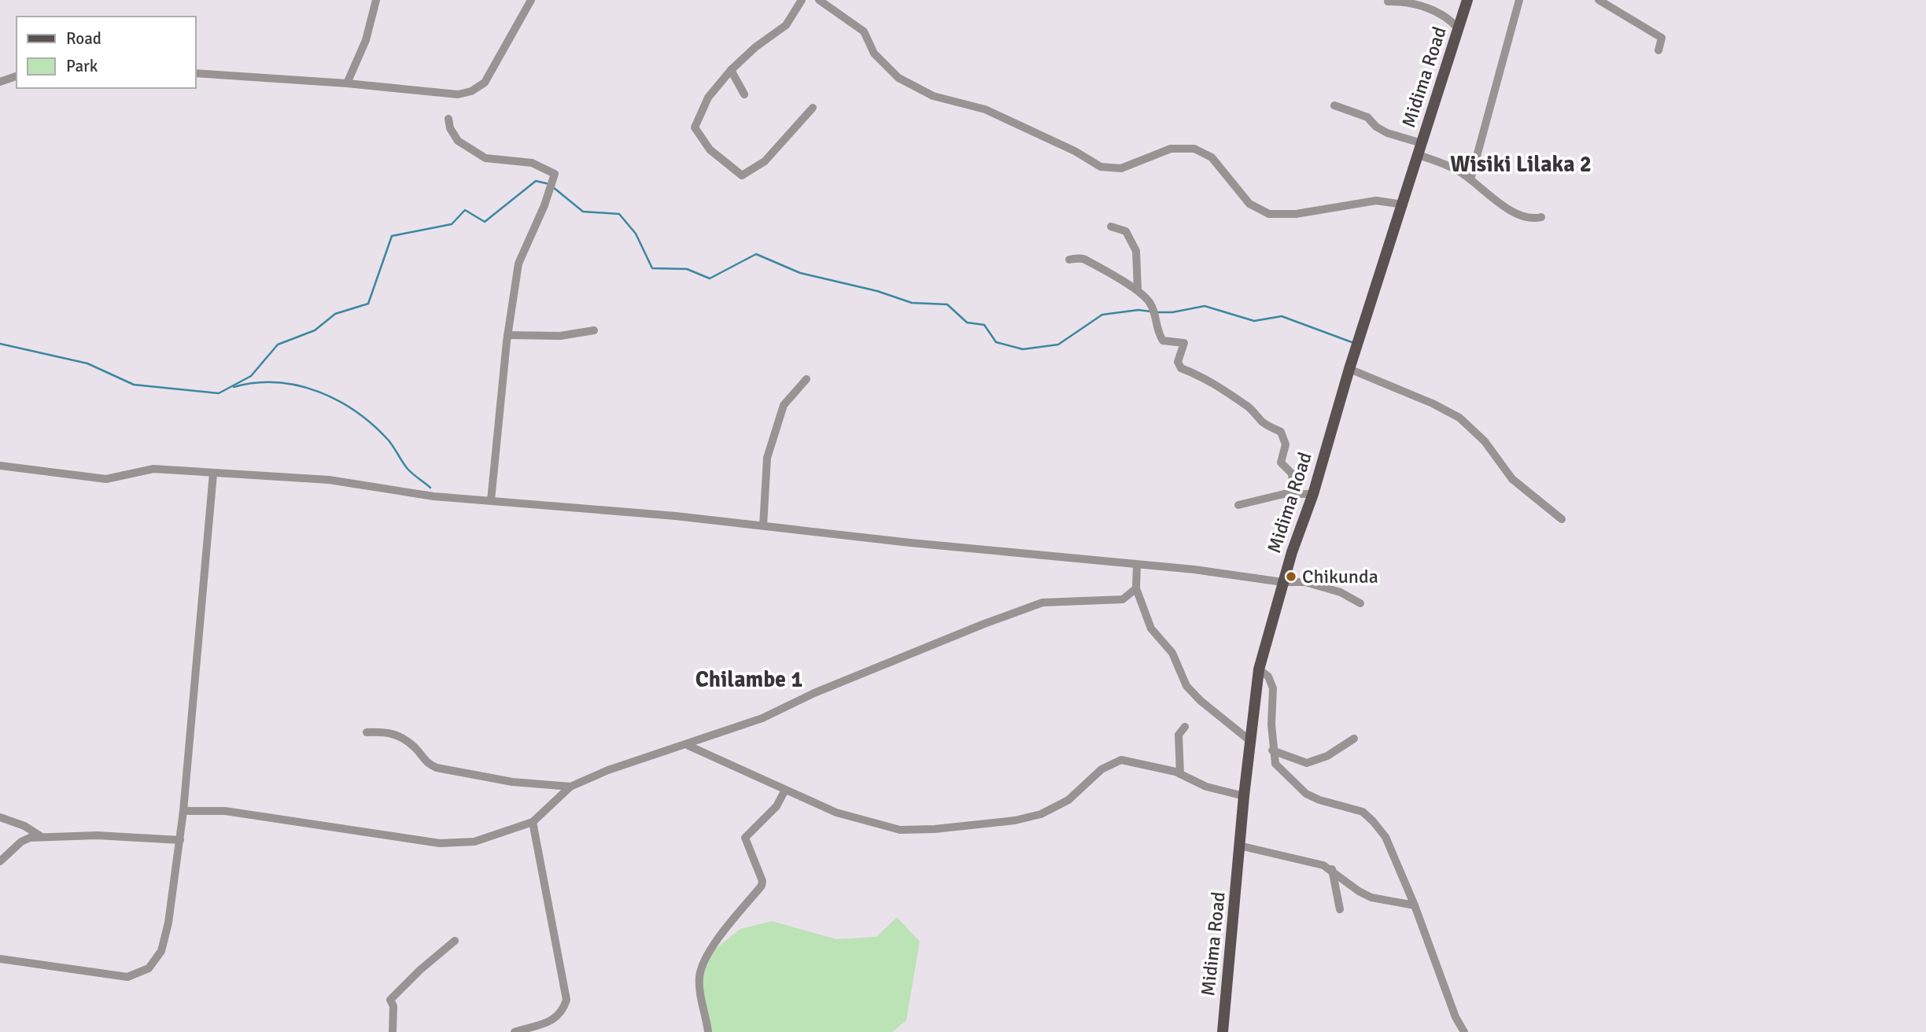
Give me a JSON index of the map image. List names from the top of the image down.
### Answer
{
  "streets": {
    "main road": ["Midima Road"]
  },
  "districts": ["Wisiki Lilaka 2", "Chilambe 1"],
  "places": ["Chikunda"],
  "legend": ["Road", "Park"]
}
